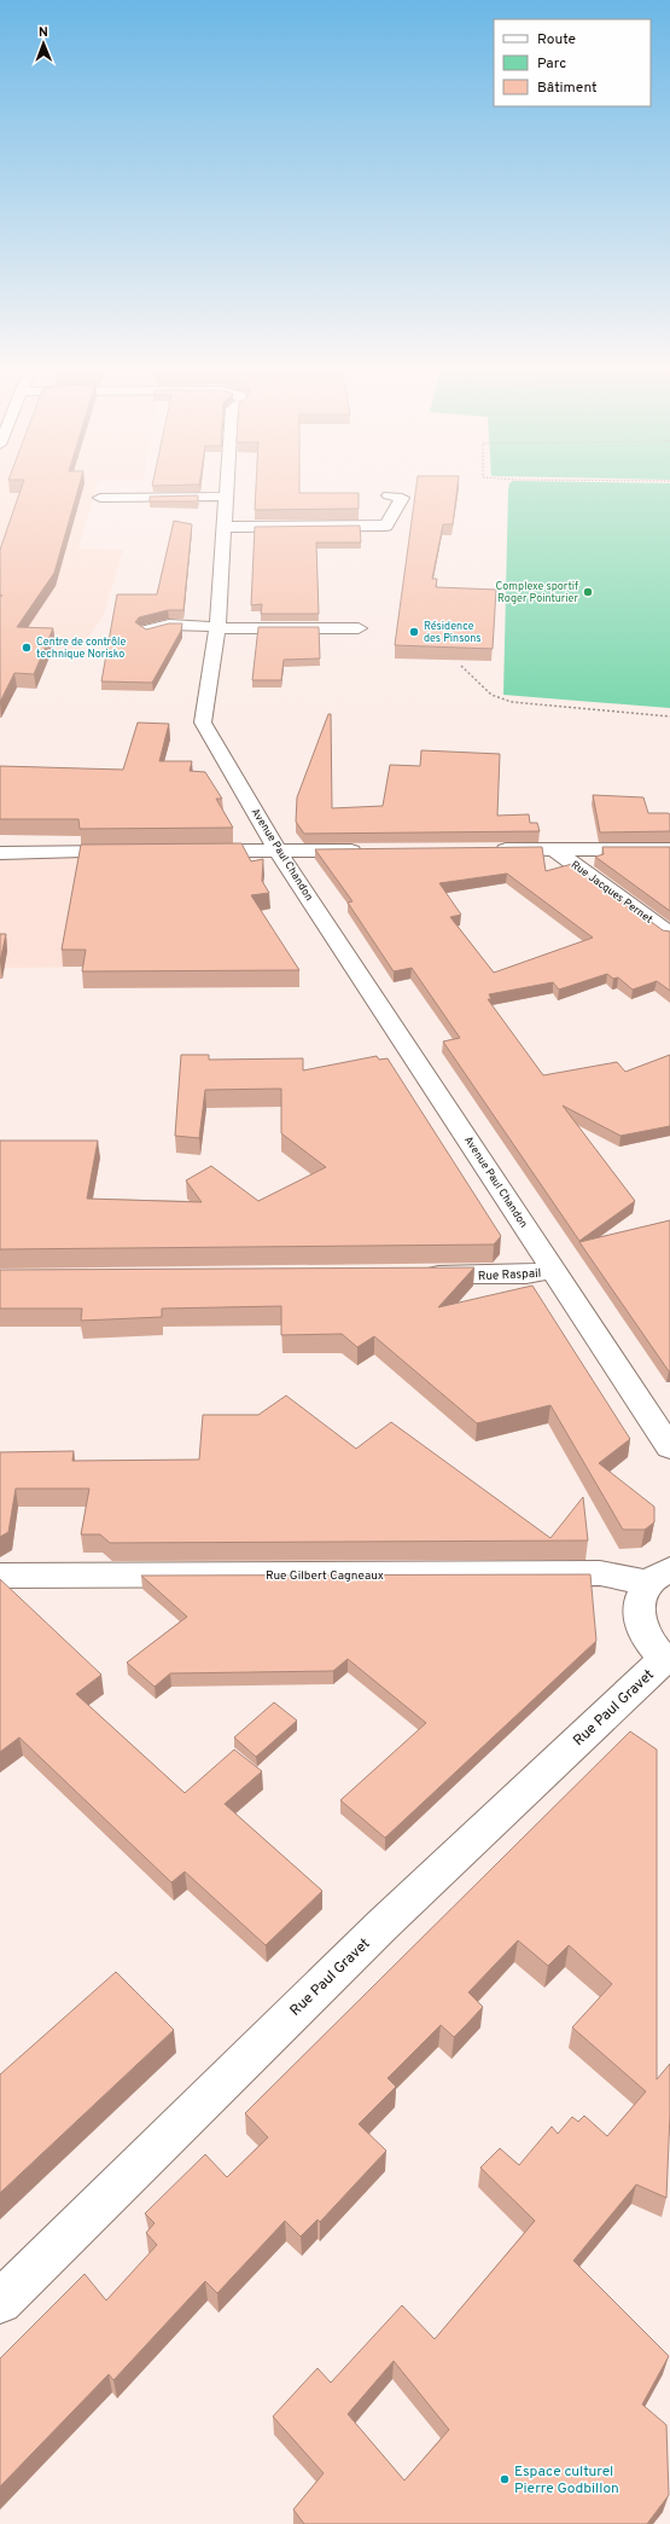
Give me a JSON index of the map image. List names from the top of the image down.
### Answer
{
  "streets": {
    "street": [
      "Avenue Paul Chandon",
      "Rue Jacques Pernet",
      "Rue Raspail",
      "Rue Gilbert Cagneaux",
      "Rue Paul Gravet"
    ]
  },
  "crossings": [
    ["Avenue Paul Chandon", "Rue Raspail"]
  ],
  "places": [
    "Complexe sportif Roger Pointurier",
    "Résidence des Pinsons",
    "Centre de contrôle technique Norisko",
    "Espace culturel Pierre Godbillon"
  ],
  "legend": ["Route", "Parc", "Bâtiment"],
  "north": "top"
}
